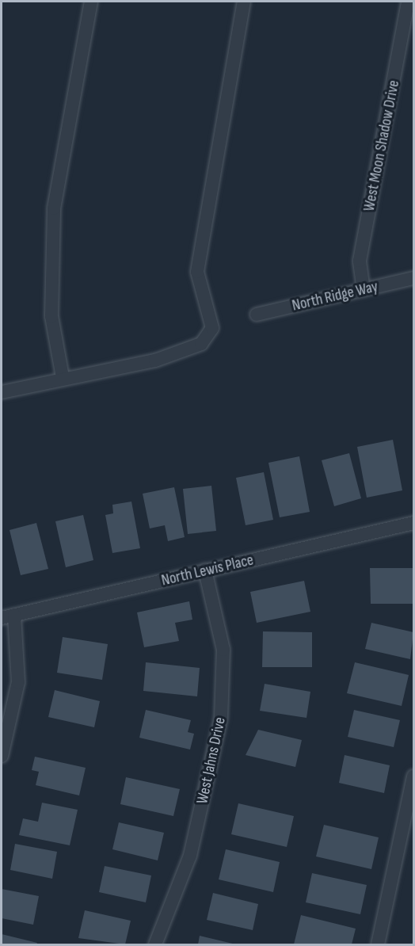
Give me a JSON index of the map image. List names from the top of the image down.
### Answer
{
  "streets": {
    "street": [
      "West Moon Shadow Drive",
      "North Ridge Way",
      "North Lewis Place",
      "West Jahns Drive"
    ]
  },
  "crossings": [
    ["West Moon Shadow Drive", "North Ridge Way"],
    ["North Lewis Place", "West Jahns Drive"]
  ]
}
